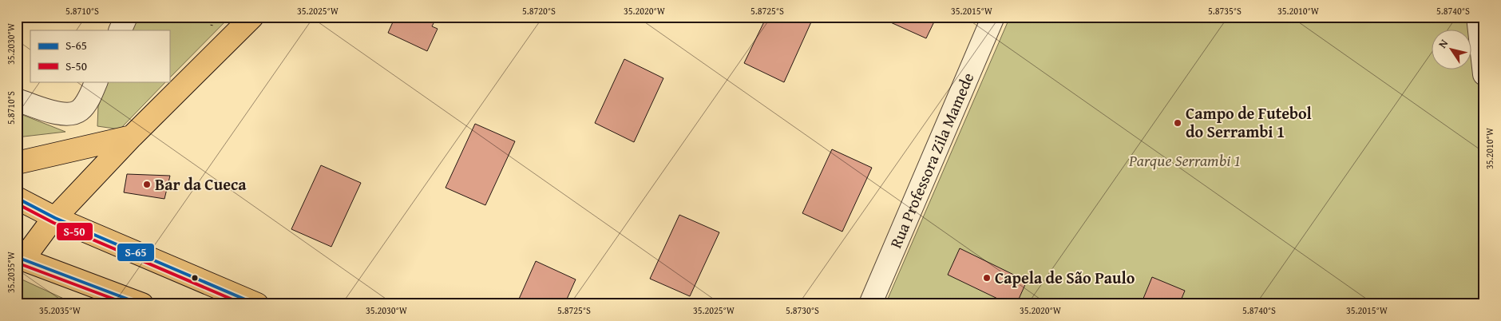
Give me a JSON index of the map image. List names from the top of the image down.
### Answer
{
  "streets": {
    "street": ["Rua Professora Zila Mamede"]
  },
  "parks": ["Parque Serrambi 1"],
  "places": ["Campo de Futebol do Serrambi 1", "Bar da Cueca", "Capela de São Paulo"],
  "lines": ["transit line S-65", "transit line S-50"],
  "legend": ["S-65", "S-50"],
  "north": "top left",
  "coordinates": [
    "5.8710°S",
    "35.2025°W",
    "5.8720°S",
    "35.2020°W",
    "5.8725°S",
    "35.2015°W",
    "5.8735°S",
    "35.2010°W",
    "5.8740°S",
    "35.2030°W",
    "35.2035°W",
    "5.8730°S"
  ]
}
